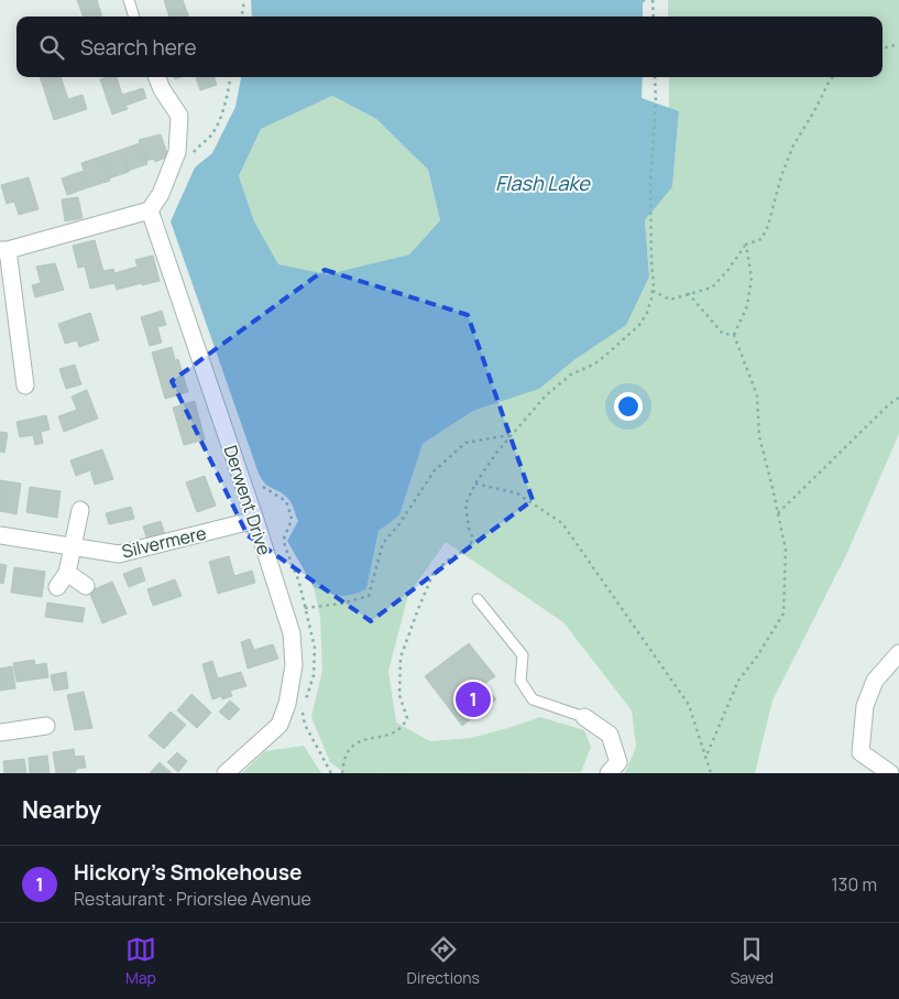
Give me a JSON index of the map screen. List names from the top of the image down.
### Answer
{
  "streets": {
    "street": ["Derwent Drive", "Silvermere"]
  },
  "crossings": [
    ["Derwent Drive", "Silvermere"]
  ],
  "water": ["Flash Lake"],
  "page": {
    "search": "Search here",
    "pins": "1",
    "heading": "Nearby",
    "list": [
      {
        "mark": "1",
        "name": "Hickory's Smokehouse",
        "note": "Restaurant · Priorslee Avenue",
        "value": "130 m"
      }
    ],
    "nav": ["Map", "Directions", "Saved"]
  }
}
